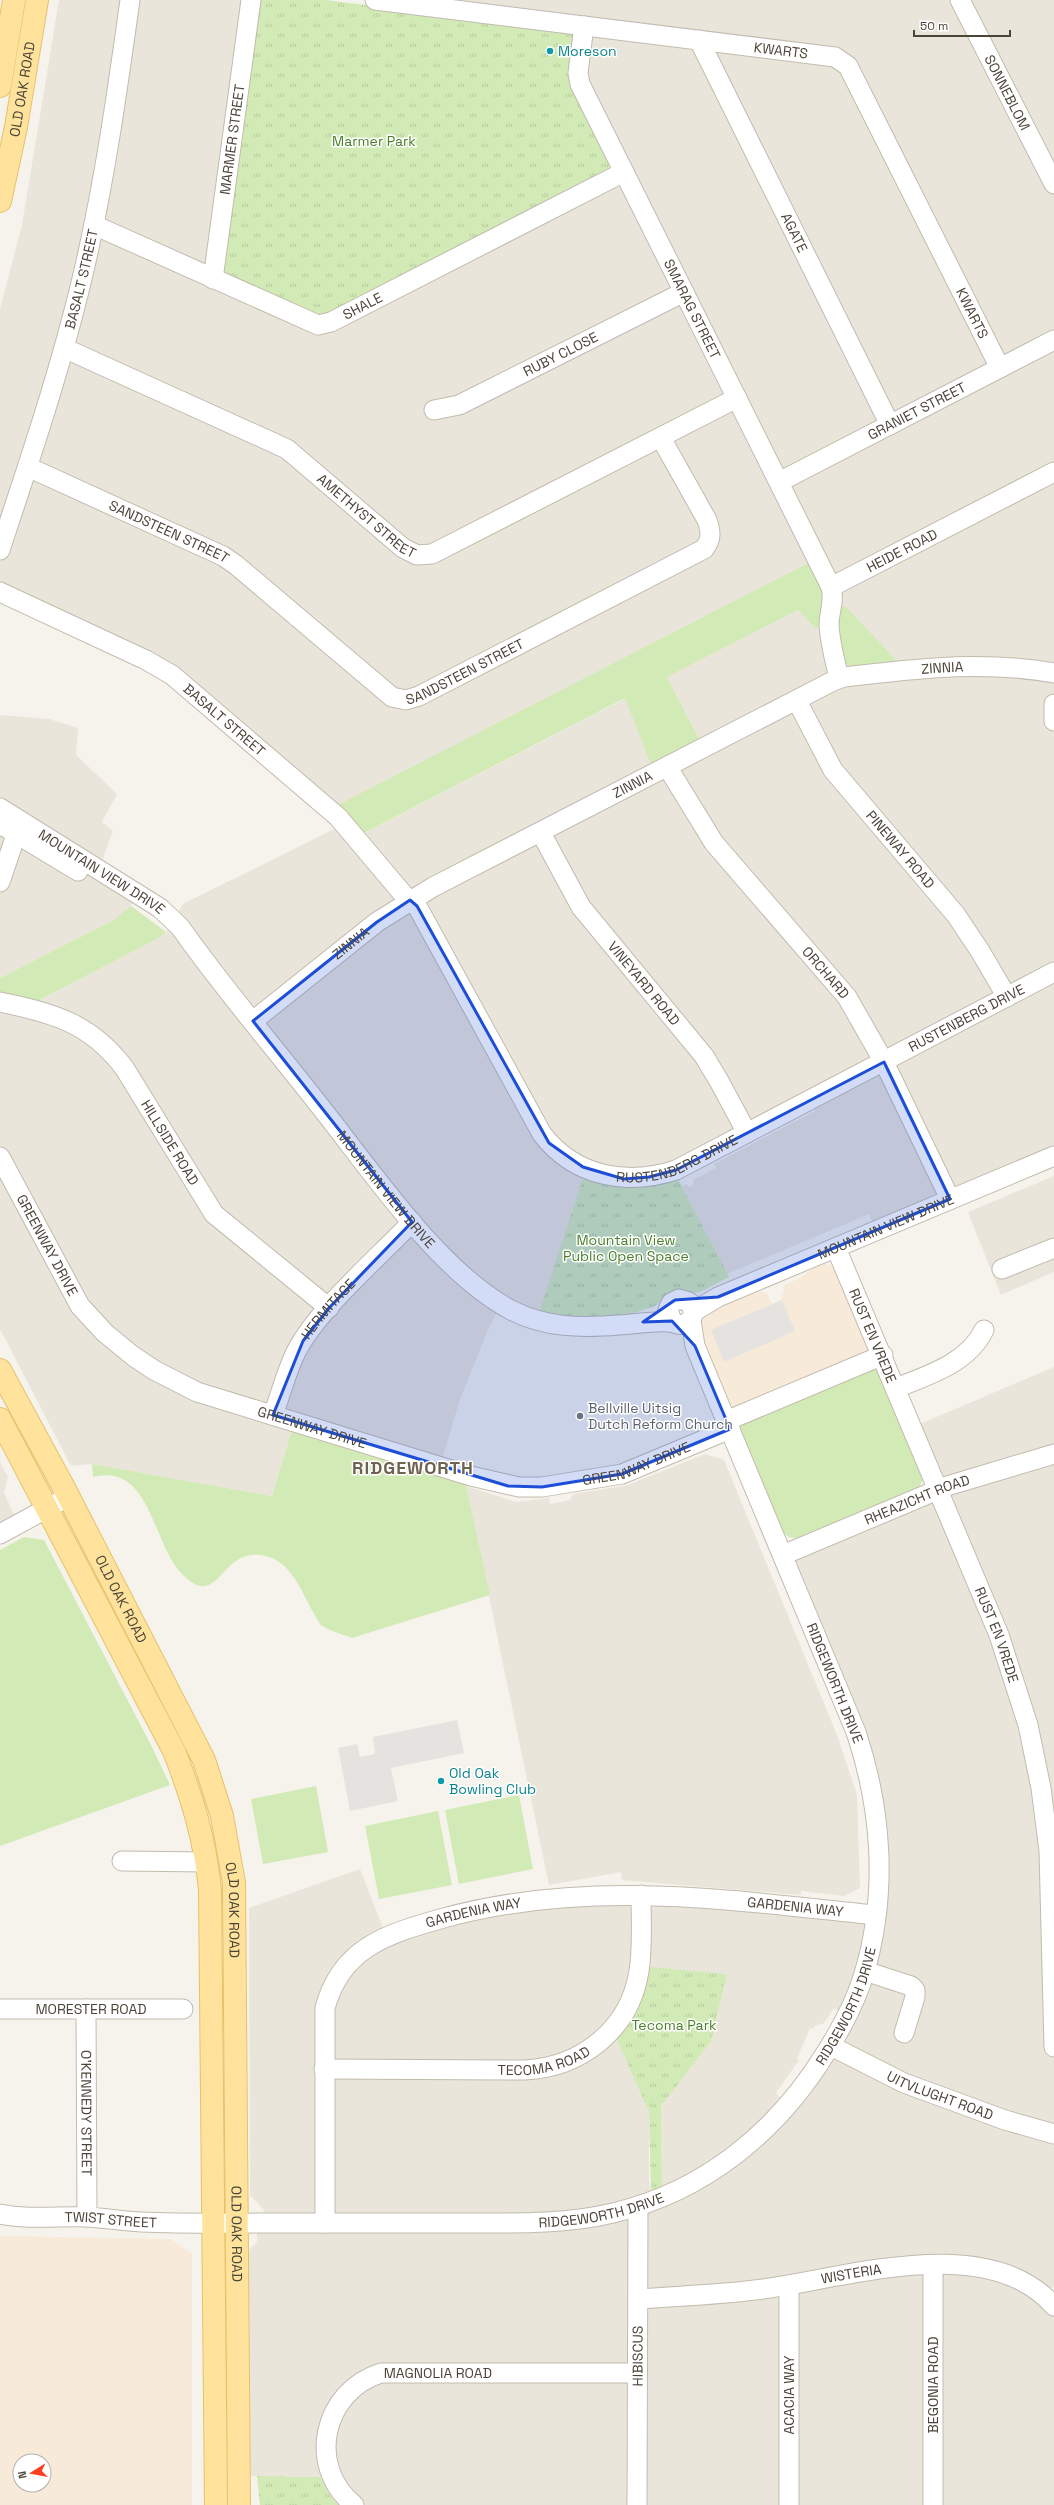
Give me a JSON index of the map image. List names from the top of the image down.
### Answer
{
  "streets": {
    "main road": ["OLD OAK ROAD"],
    "street": [
      "KWARTS",
      "SONNEBLOM",
      "MARMER STREET",
      "AGATE",
      "BASALT STREET",
      "SHALE",
      "SMARAG STREET",
      "RUBY CLOSE",
      "GRANIET STREET",
      "AMETHYST STREET",
      "SANDSTEEN STREET",
      "HEIDE ROAD",
      "ZINNIA",
      "PINEWAY ROAD",
      "MOUNTAIN VIEW DRIVE",
      "ORCHARD",
      "VINEYARD ROAD",
      "RUSTENBERG DRIVE",
      "HILLSIDE ROAD",
      "GREENWAY DRIVE",
      "HERMITAGE",
      "RUST EN VREDE",
      "RHEAZICHT ROAD",
      "RIDGEWORTH DRIVE",
      "GARDENIA WAY",
      "MORESTER ROAD",
      "TECOMA ROAD",
      "UITVLUGHT ROAD",
      "O'KENNEDY STREET",
      "TWIST STREET",
      "WISTERIA",
      "HIBISCUS",
      "MAGNOLIA ROAD",
      "BEGONIA ROAD",
      "ACACIA WAY"
    ]
  },
  "crossings": [
    ["KWARTS", "AGATE"],
    ["KWARTS", "SMARAG STREET"],
    ["KWARTS", "GRANIET STREET"],
    ["OLD OAK ROAD", "RIDGEWORTH DRIVE"],
    ["OLD OAK ROAD", "TWIST STREET"],
    ["MARMER STREET", "SHALE"],
    ["AGATE", "GRANIET STREET"],
    ["BASALT STREET", "SHALE"],
    ["BASALT STREET", "AMETHYST STREET"],
    ["BASALT STREET", "SANDSTEEN STREET"],
    ["BASALT STREET", "ZINNIA"],
    ["BASALT STREET", "RUSTENBERG DRIVE"],
    ["SHALE", "SMARAG STREET"],
    ["SMARAG STREET", "RUBY CLOSE"],
    ["SMARAG STREET", "GRANIET STREET"],
    ["SMARAG STREET", "AMETHYST STREET"],
    ["SMARAG STREET", "HEIDE ROAD"],
    ["AMETHYST STREET", "SANDSTEEN STREET"],
    ["ZINNIA", "PINEWAY ROAD"],
    ["ZINNIA", "MOUNTAIN VIEW DRIVE"],
    ["ZINNIA", "ORCHARD"],
    ["ZINNIA", "VINEYARD ROAD"],
    ["ZINNIA", "RUSTENBERG DRIVE"],
    ["PINEWAY ROAD", "RUSTENBERG DRIVE"],
    ["MOUNTAIN VIEW DRIVE", "ORCHARD"],
    ["MOUNTAIN VIEW DRIVE", "HERMITAGE"],
    ["MOUNTAIN VIEW DRIVE", "RUST EN VREDE"],
    ["MOUNTAIN VIEW DRIVE", "RIDGEWORTH DRIVE"],
    ["ORCHARD", "RUSTENBERG DRIVE"],
    ["VINEYARD ROAD", "RUSTENBERG DRIVE"],
    ["HILLSIDE ROAD", "HERMITAGE"],
    ["GREENWAY DRIVE", "HERMITAGE"],
    ["GREENWAY DRIVE", "RUST EN VREDE"],
    ["GREENWAY DRIVE", "RIDGEWORTH DRIVE"],
    ["RUST EN VREDE", "RHEAZICHT ROAD"],
    ["RHEAZICHT ROAD", "RIDGEWORTH DRIVE"],
    ["RIDGEWORTH DRIVE", "GARDENIA WAY"],
    ["RIDGEWORTH DRIVE", "UITVLUGHT ROAD"],
    ["RIDGEWORTH DRIVE", "TWIST STREET"],
    ["RIDGEWORTH DRIVE", "HIBISCUS"],
    ["GARDENIA WAY", "TECOMA ROAD"],
    ["MORESTER ROAD", "O'KENNEDY STREET"],
    ["O'KENNEDY STREET", "TWIST STREET"],
    ["WISTERIA", "HIBISCUS"],
    ["WISTERIA", "BEGONIA ROAD"],
    ["WISTERIA", "ACACIA WAY"],
    ["HIBISCUS", "MAGNOLIA ROAD"]
  ],
  "districts": ["RIDGEWORTH"],
  "parks": ["Marmer Park", "Mountain View Public Open Space", "Tecoma Park"],
  "places": ["Moreson", "Bellville Uitsig Dutch Reform Church", "Old Oak Bowling Club"],
  "scale_bar": "50 m",
  "north": "left"
}
